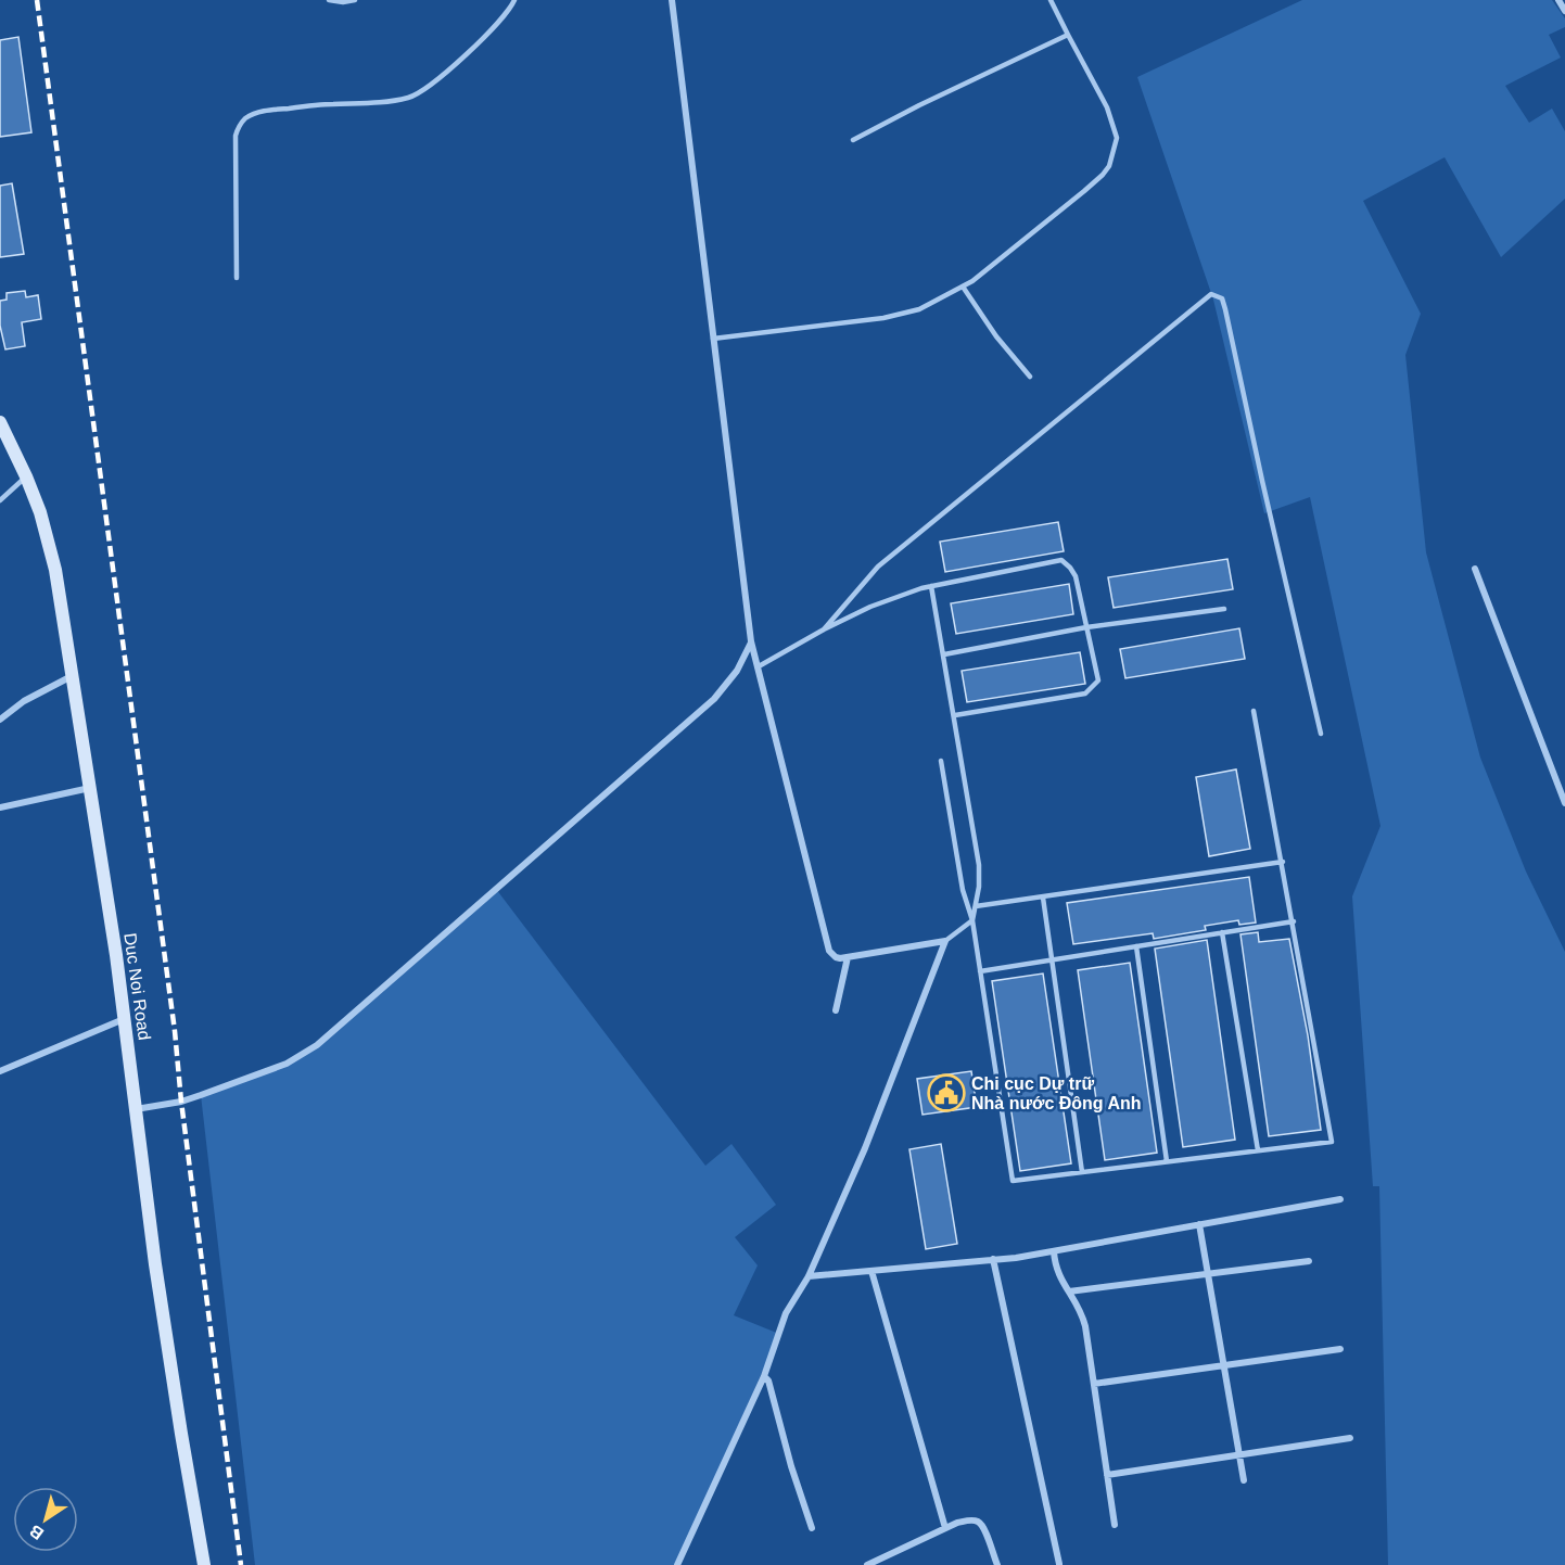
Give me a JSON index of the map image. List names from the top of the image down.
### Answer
{
  "streets": {
    "street": ["Duc Noi Road"]
  },
  "places": {
    "public building": ["Chi cục Dự trữ Nhà nước Đông Anh"]
  },
  "north": "bottom left"
}
